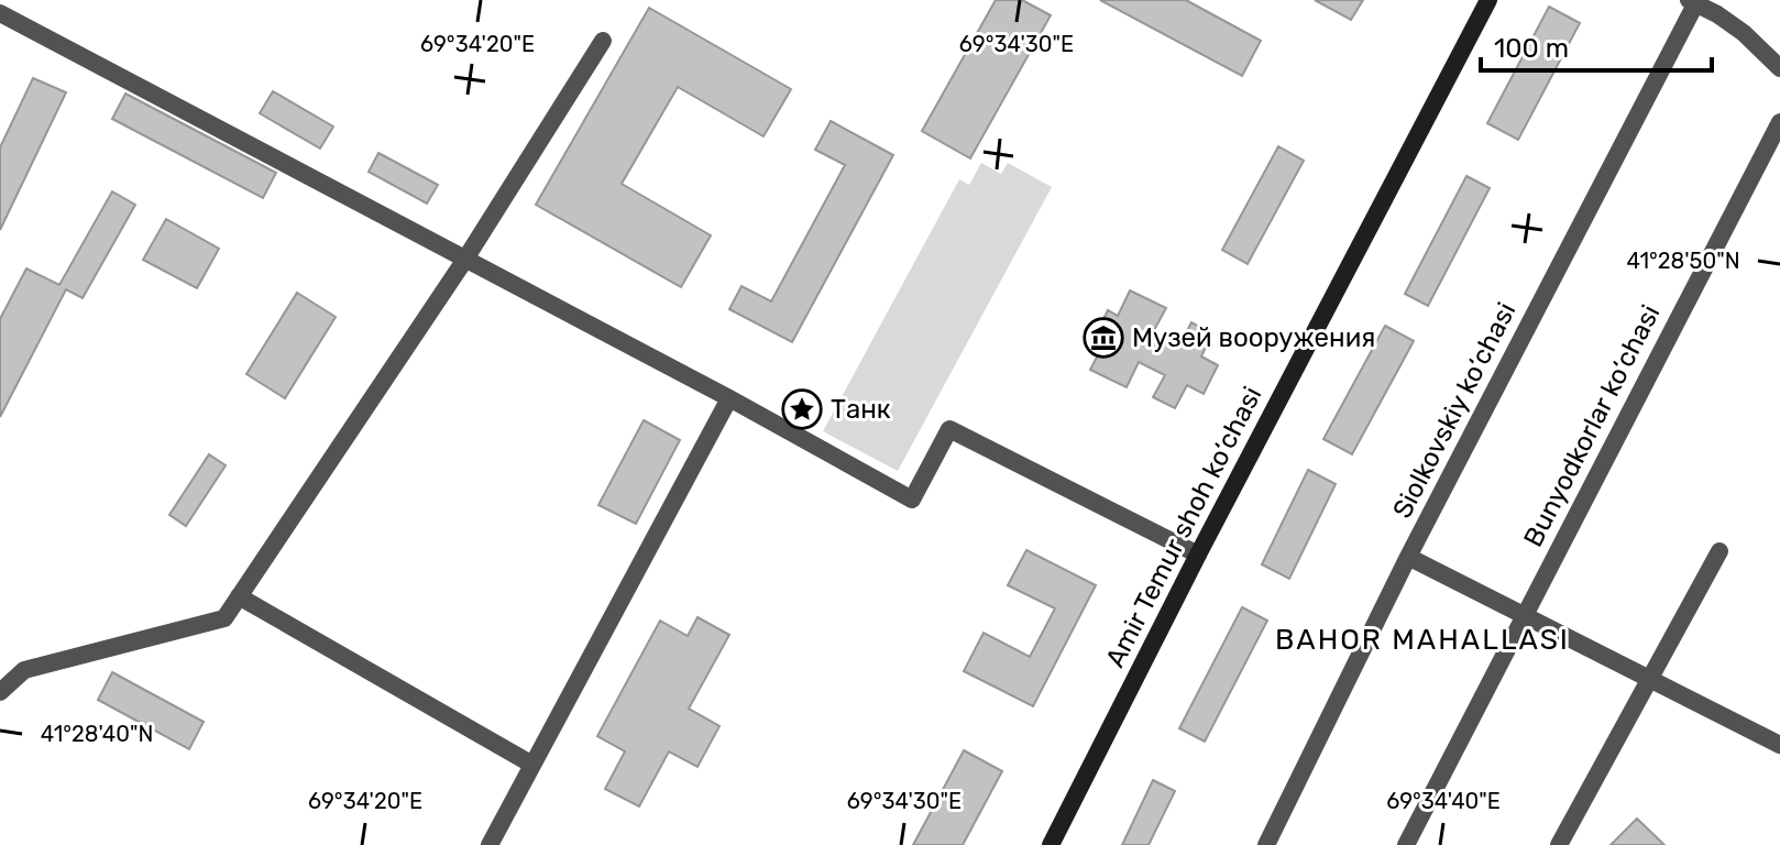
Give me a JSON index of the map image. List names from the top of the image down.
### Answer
{
  "streets": {
    "main road": ["Amir Temur shoh ko‘chasi"],
    "street": ["Siolkovskiy ko‘chasi", "Bunyodkorlar ko‘chasi"]
  },
  "districts": ["BAHOR MAHALLASI"],
  "places": {
    "museum": ["Музей вооружения"],
    "place": ["Танк"]
  },
  "scale_bar": "100 m",
  "coordinates": [
    "69°34'20\"E",
    "69°34'30\"E",
    "41°28'50\"N",
    "41°28'40\"N",
    "69°34'40\"E"
  ]
}
